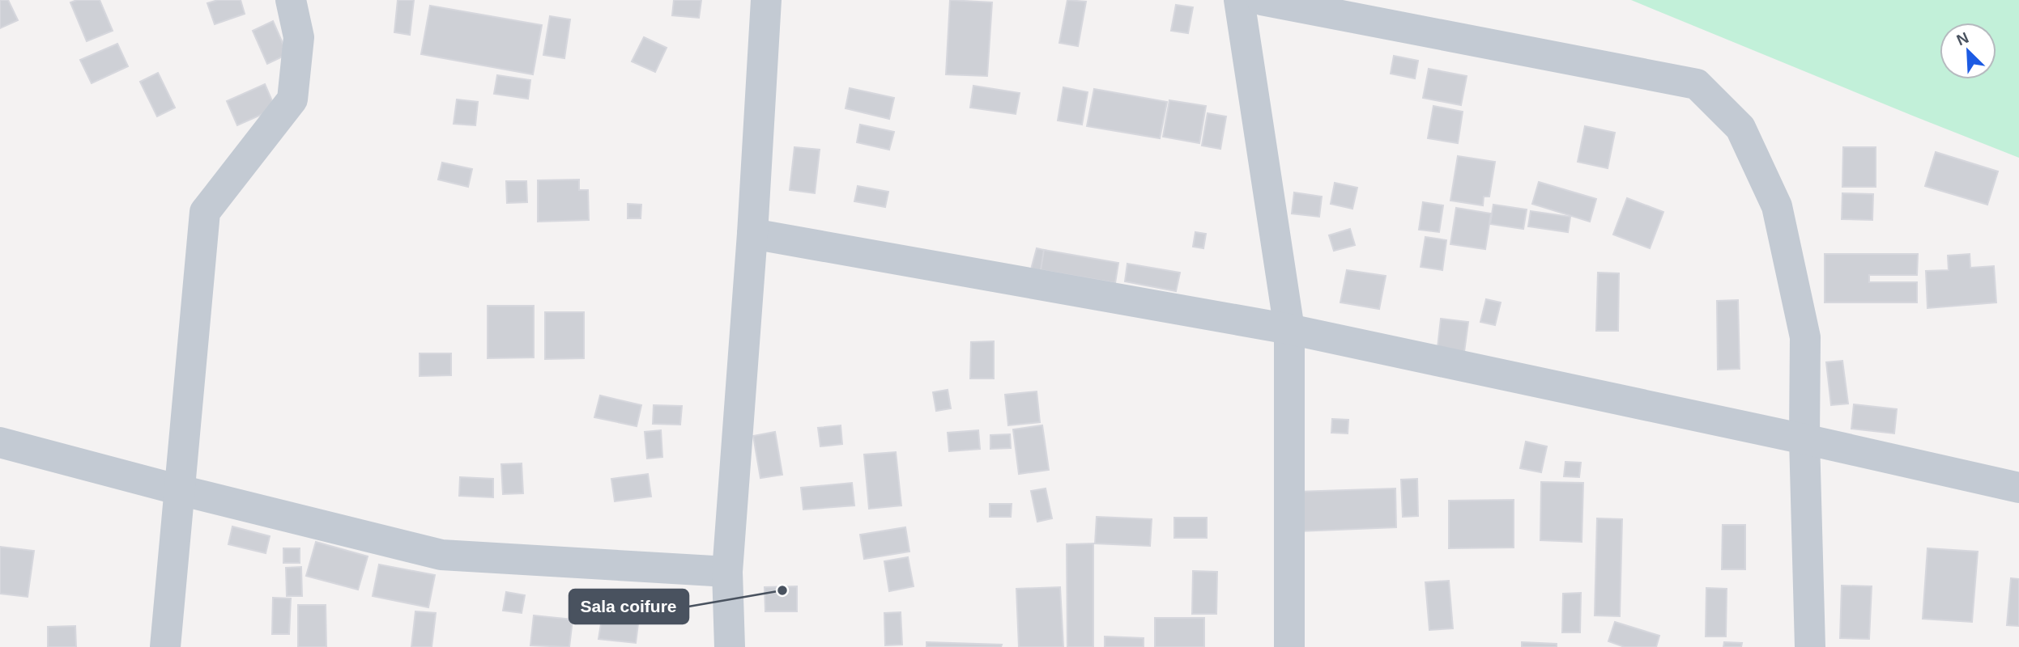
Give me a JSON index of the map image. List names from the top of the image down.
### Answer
{
  "places": ["Sala coifure"],
  "north": "top left"
}
